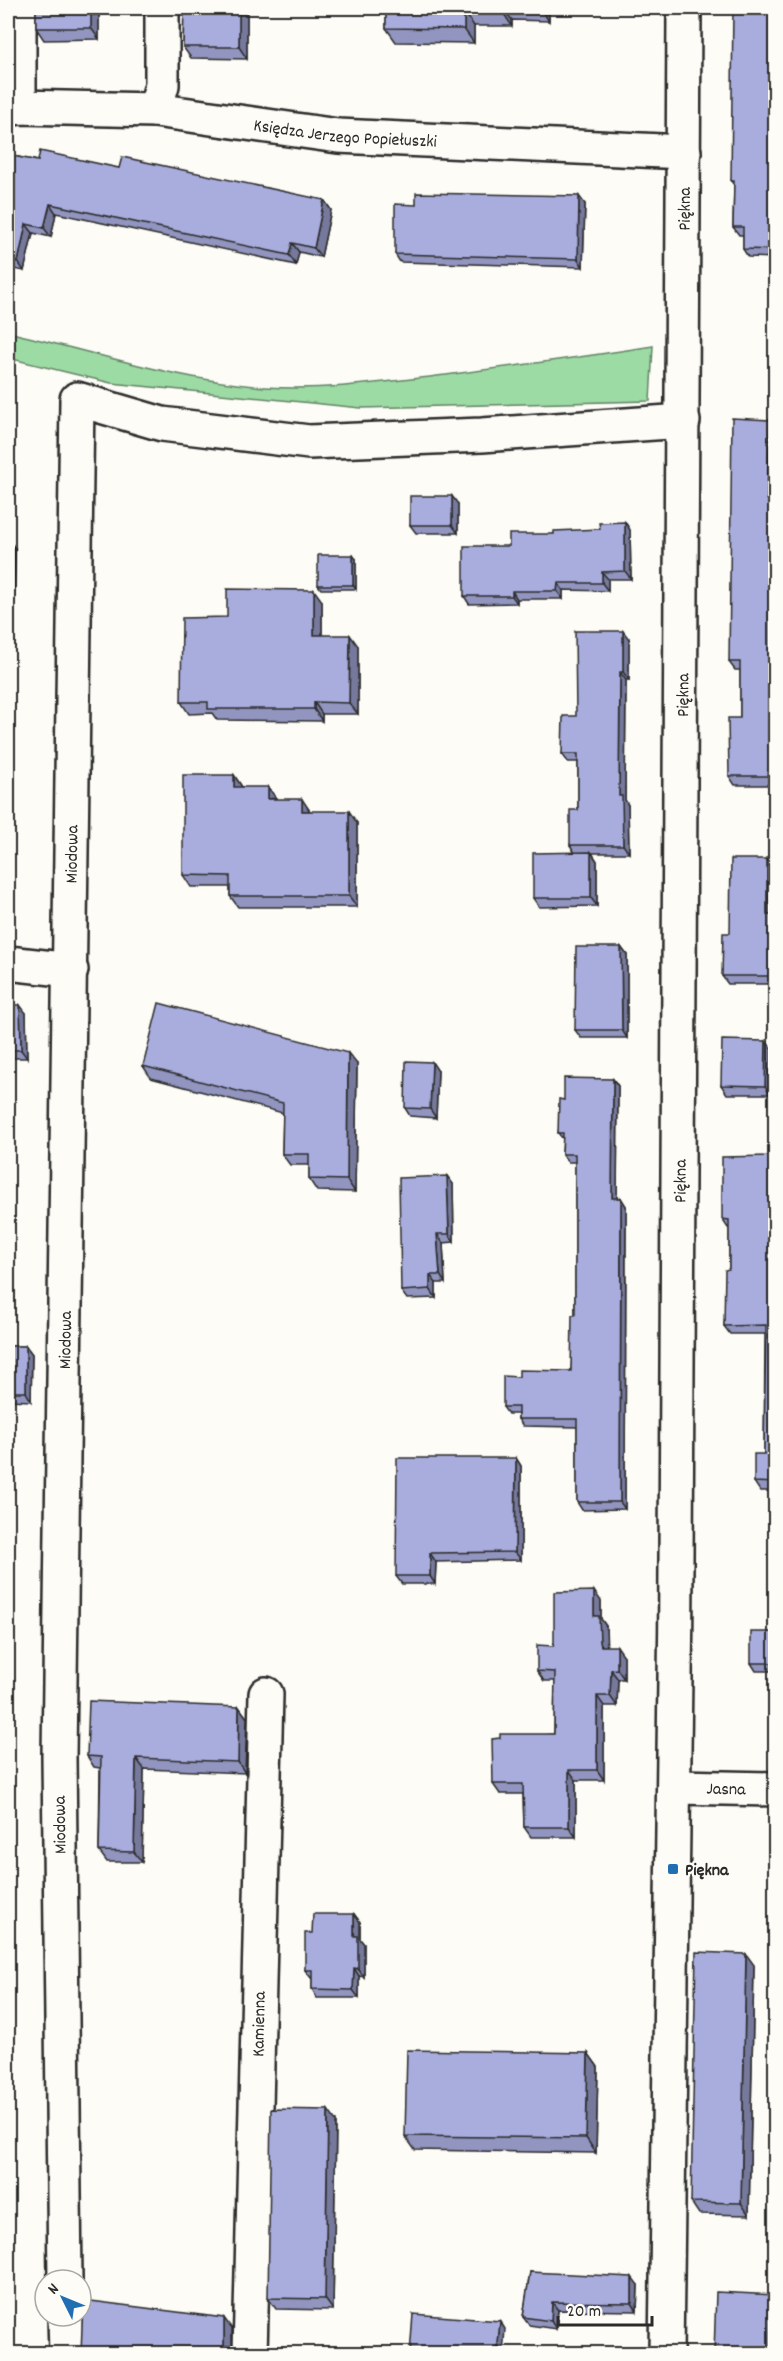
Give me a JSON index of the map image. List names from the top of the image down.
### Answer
{
  "streets": {
    "street": [
      "Księdza Jerzego Popiełuszki",
      "Piękna",
      "Miodowa",
      "Jasna",
      "Kamienna"
    ]
  },
  "crossings": [
    ["Księdza Jerzego Popiełuszki", "Piękna"],
    ["Piękna", "Miodowa"],
    ["Piękna", "Jasna"]
  ],
  "places": {
    "transit": ["Piękna"]
  },
  "scale_bar": "20 m",
  "north": "top left"
}
